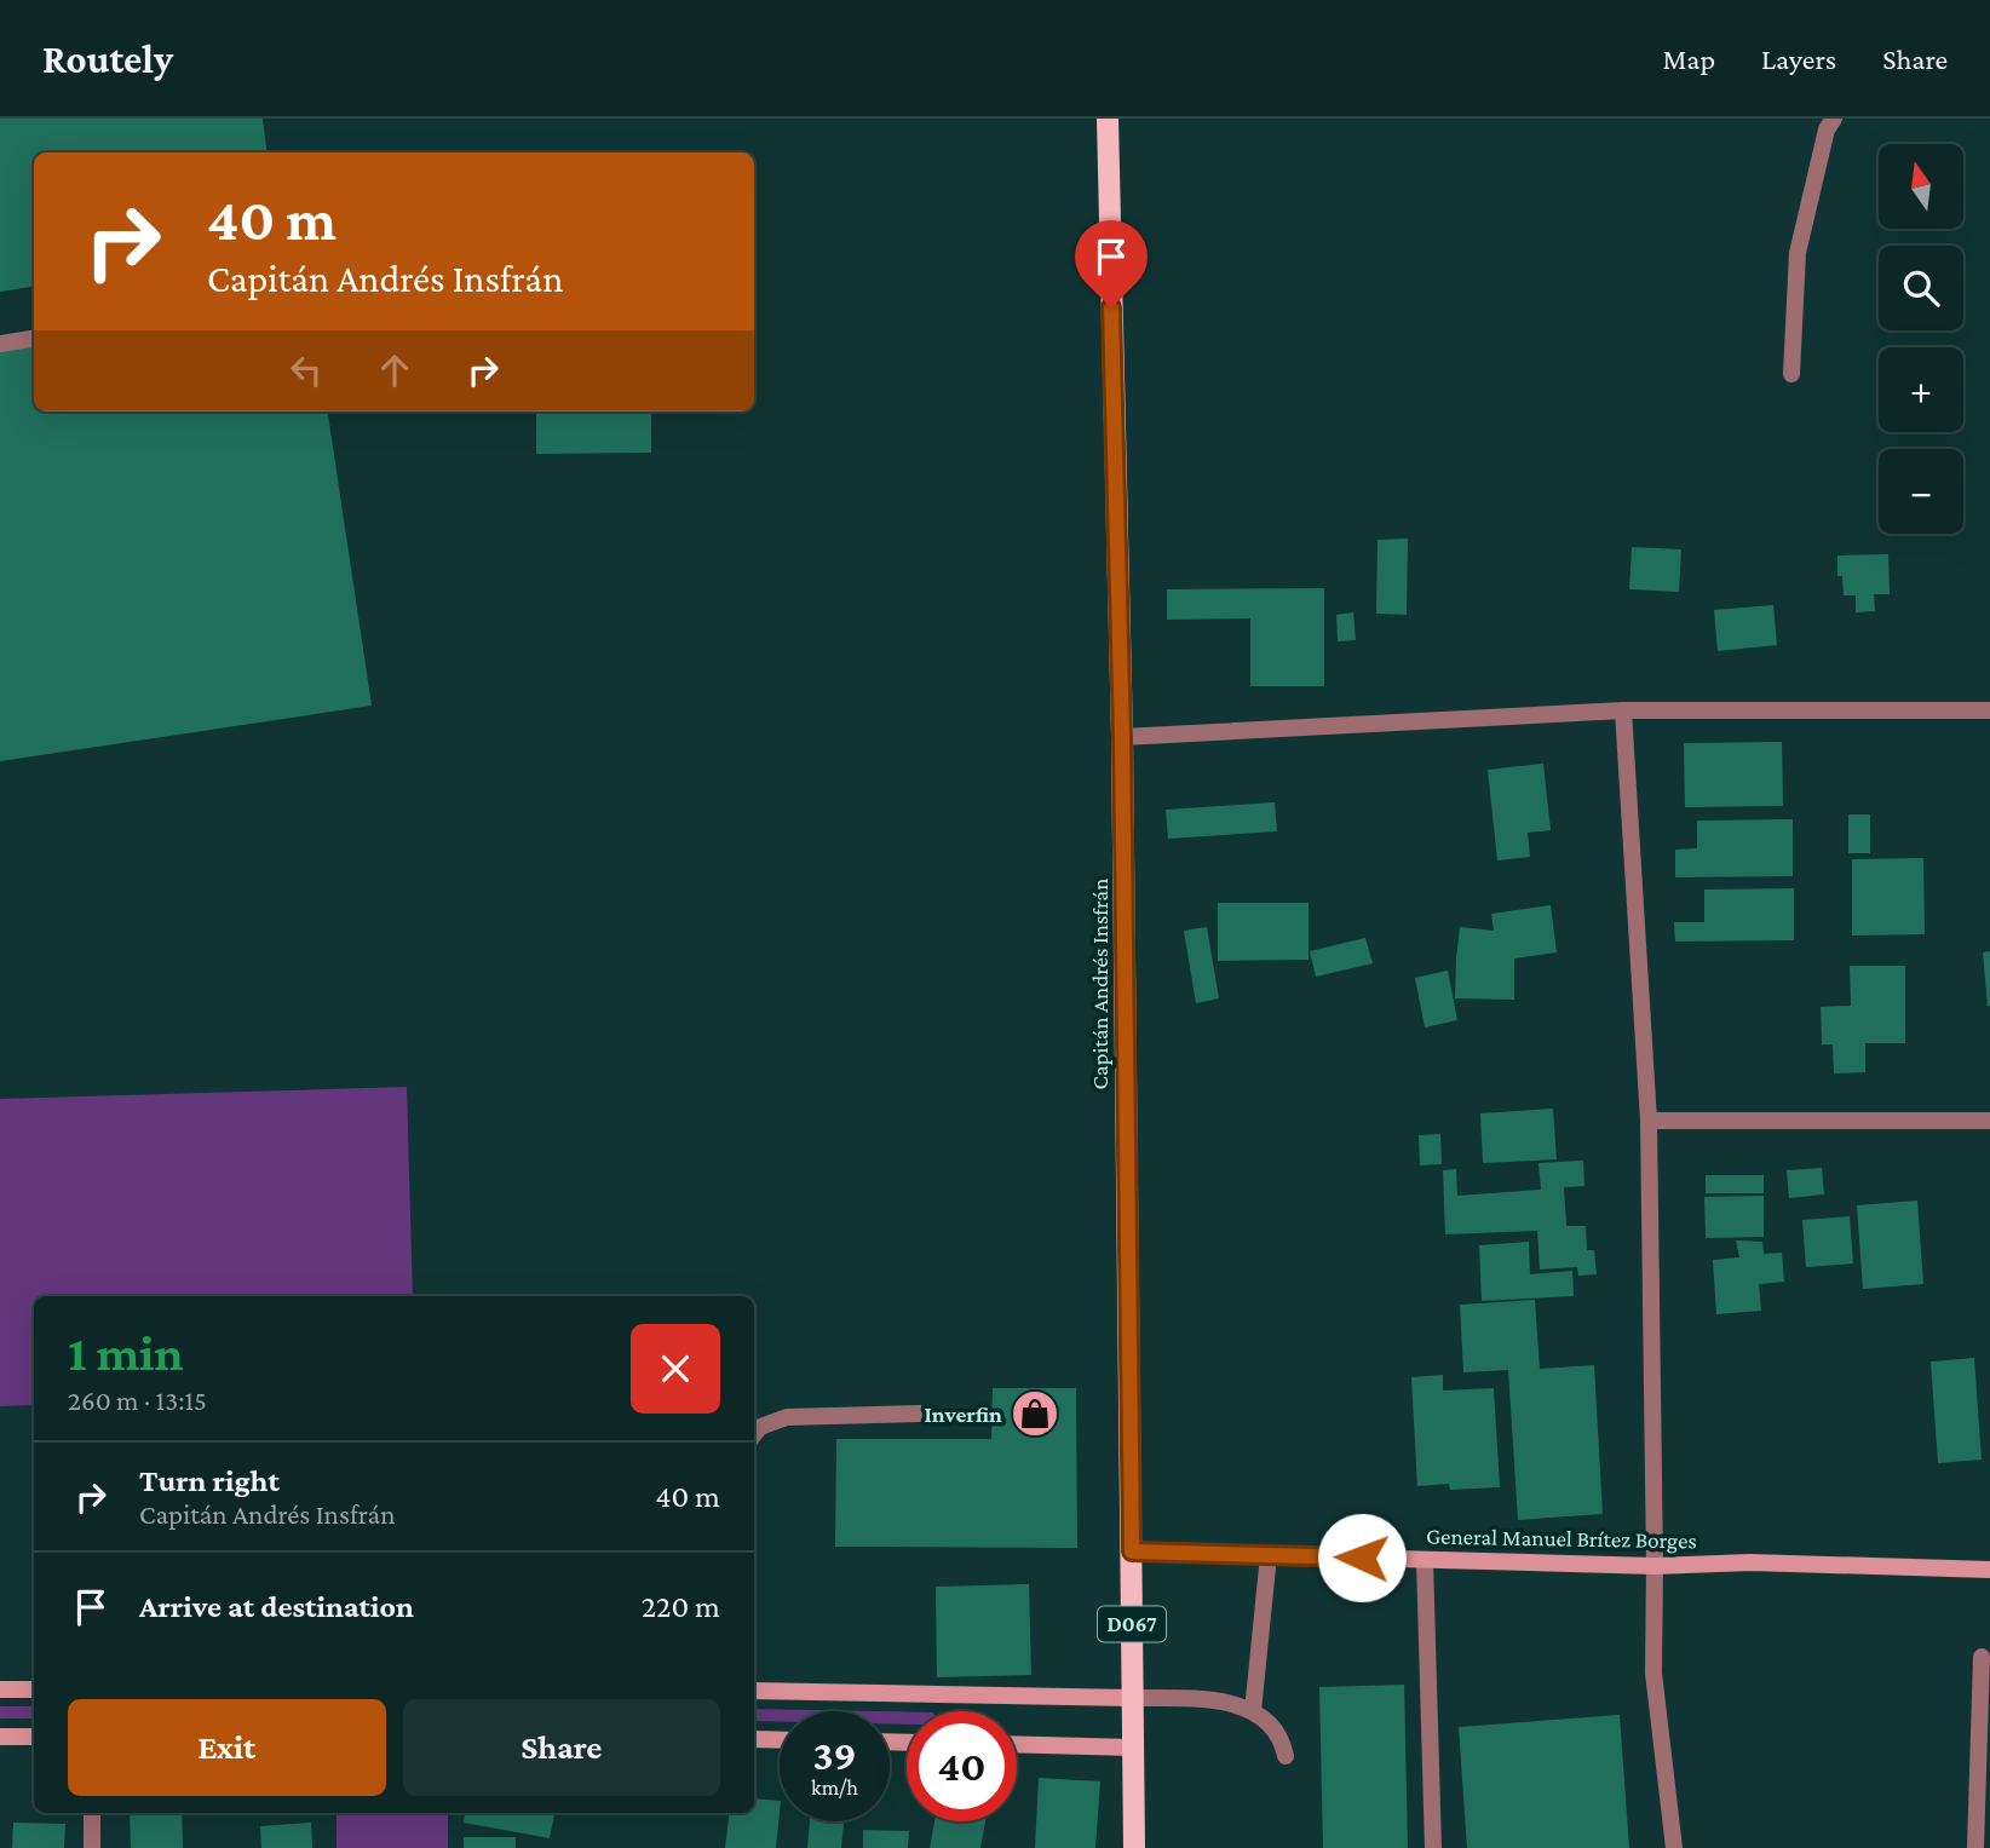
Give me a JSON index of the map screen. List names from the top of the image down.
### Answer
{
  "streets": {
    "main road": ["Capitán Andrés Insfrán", "D067"],
    "street": ["General Manuel Brítez Borges"]
  },
  "crossings": [
    ["Capitán Andrés Insfrán", "General Manuel Brítez Borges"]
  ],
  "places": {
    "shop": ["Inverfin"]
  },
  "north": "top",
  "page": {
    "header": "Routely",
    "nav": ["Map", "Layers", "Share"],
    "map_buttons": ["+", "−"],
    "turn": ["40 m", "Capitán Andrés Insfrán"],
    "heading": ["1 min", "260 m · 13:15"],
    "list": [
      {
        "name": "Turn right",
        "note": "Capitán Andrés Insfrán",
        "value": "40 m"
      },
      {
        "name": "Arrive at destination",
        "value": "220 m"
      }
    ],
    "buttons": ["Exit", "Share"],
    "speed": "39 km/h",
    "limit": "40"
  }
}
